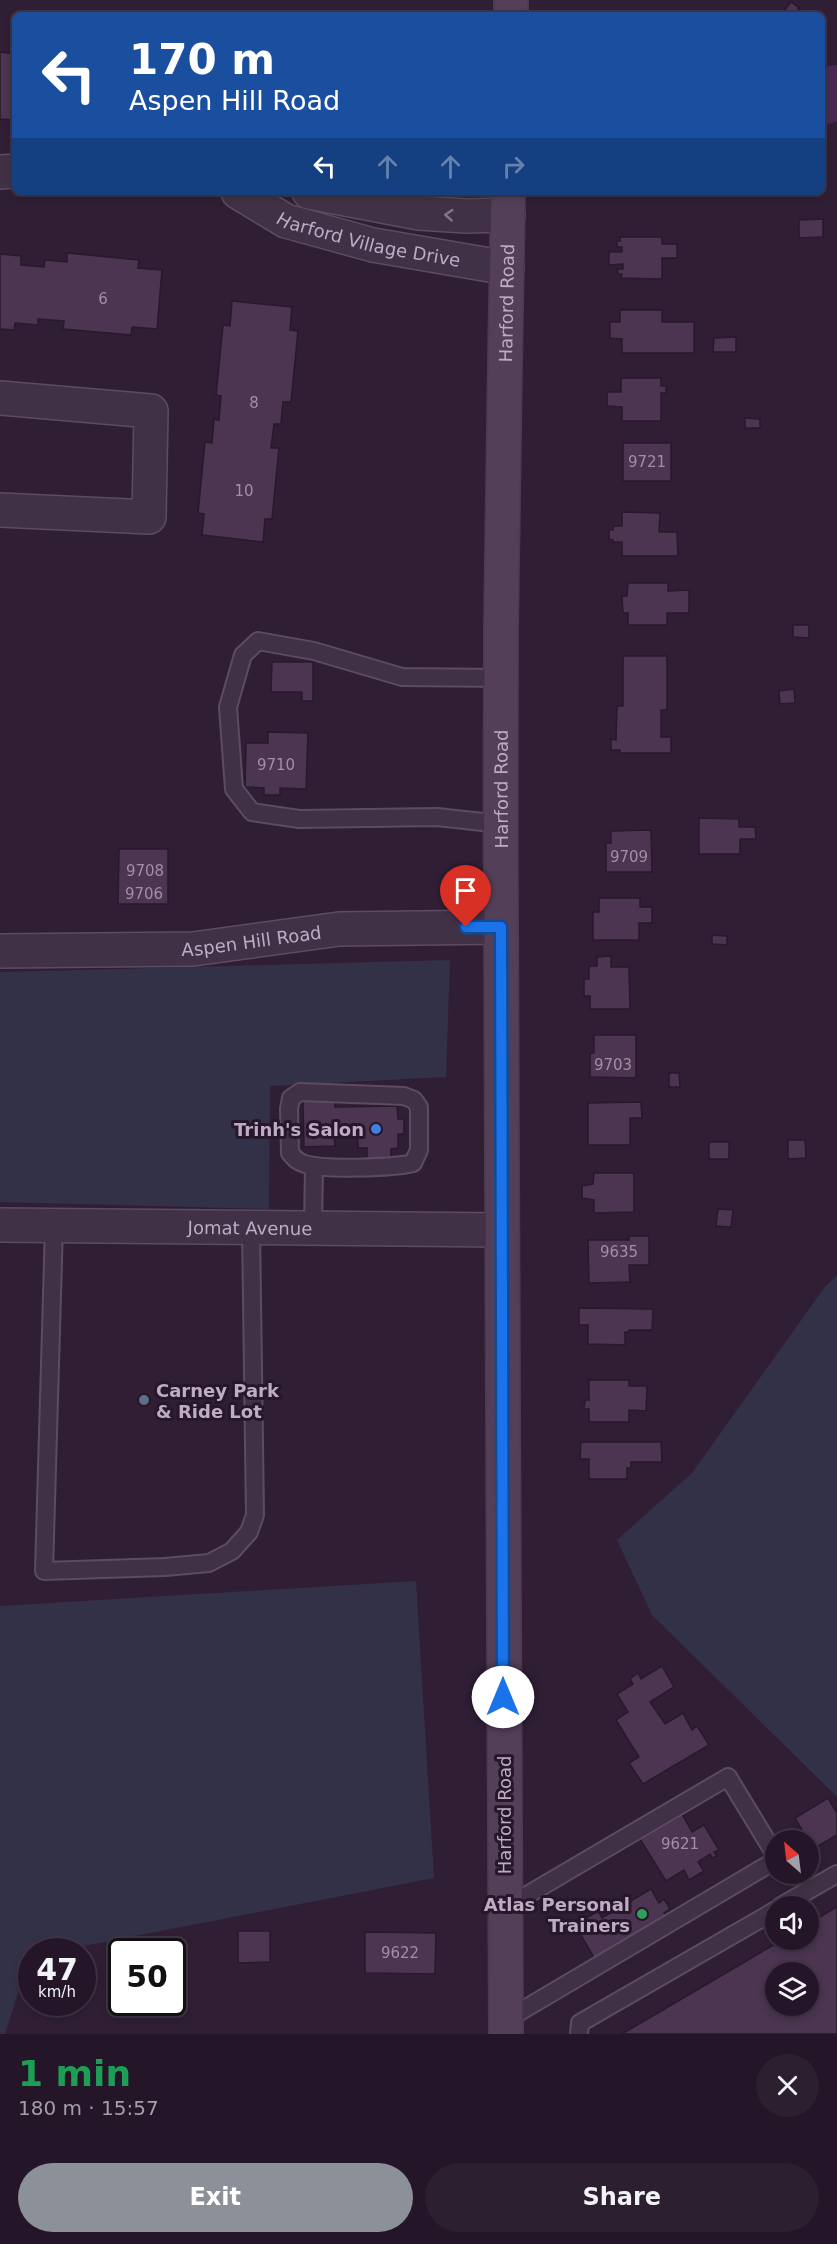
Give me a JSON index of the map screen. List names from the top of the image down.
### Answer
{
  "streets": {
    "main road": ["Harford Road"],
    "street": ["Harford Village Drive", "Aspen Hill Road", "Jomat Avenue"]
  },
  "crossings": [
    ["Harford Village Drive", "Harford Road"],
    ["Harford Road", "Aspen Hill Road"],
    ["Harford Road", "Jomat Avenue"]
  ],
  "places": ["Trinh's Salon", "Carney Park & Ride Lot", "Atlas Personal Trainers"],
  "house_numbers": [
    "6",
    "8",
    "9721",
    "10",
    "9710",
    "9709",
    "9708",
    "9706",
    "9703",
    "9635",
    "9621",
    "9622"
  ],
  "north": "top left",
  "page": {
    "turn": ["170 m", "Aspen Hill Road"],
    "speed": "47 km/h",
    "limit": "50",
    "heading": ["1 min", "180 m · 15:57"],
    "buttons": ["Exit", "Share"]
  }
}
